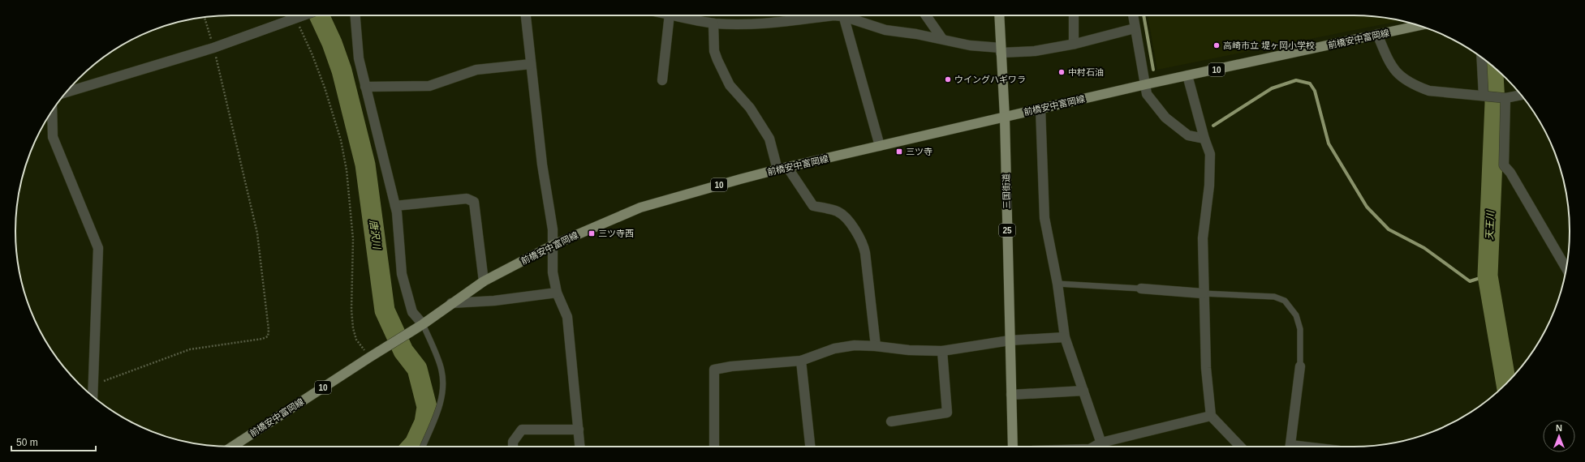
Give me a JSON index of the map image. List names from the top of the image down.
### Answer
{
  "streets": {
    "main road": [
      "前橋安中富岡線",
      "10",
      "三国街道",
      "25"
    ]
  },
  "crossings": [
    ["前橋安中富岡線", "三国街道"]
  ],
  "water": ["天王川", "唐沢川"],
  "places": {
    "other": ["高崎市立 堤ヶ岡小学校", "中村石油", "ウイングハギワラ"],
    "transit": ["三ツ寺", "三ツ寺西"]
  },
  "scale_bar": "50 m",
  "north": "top"
}
